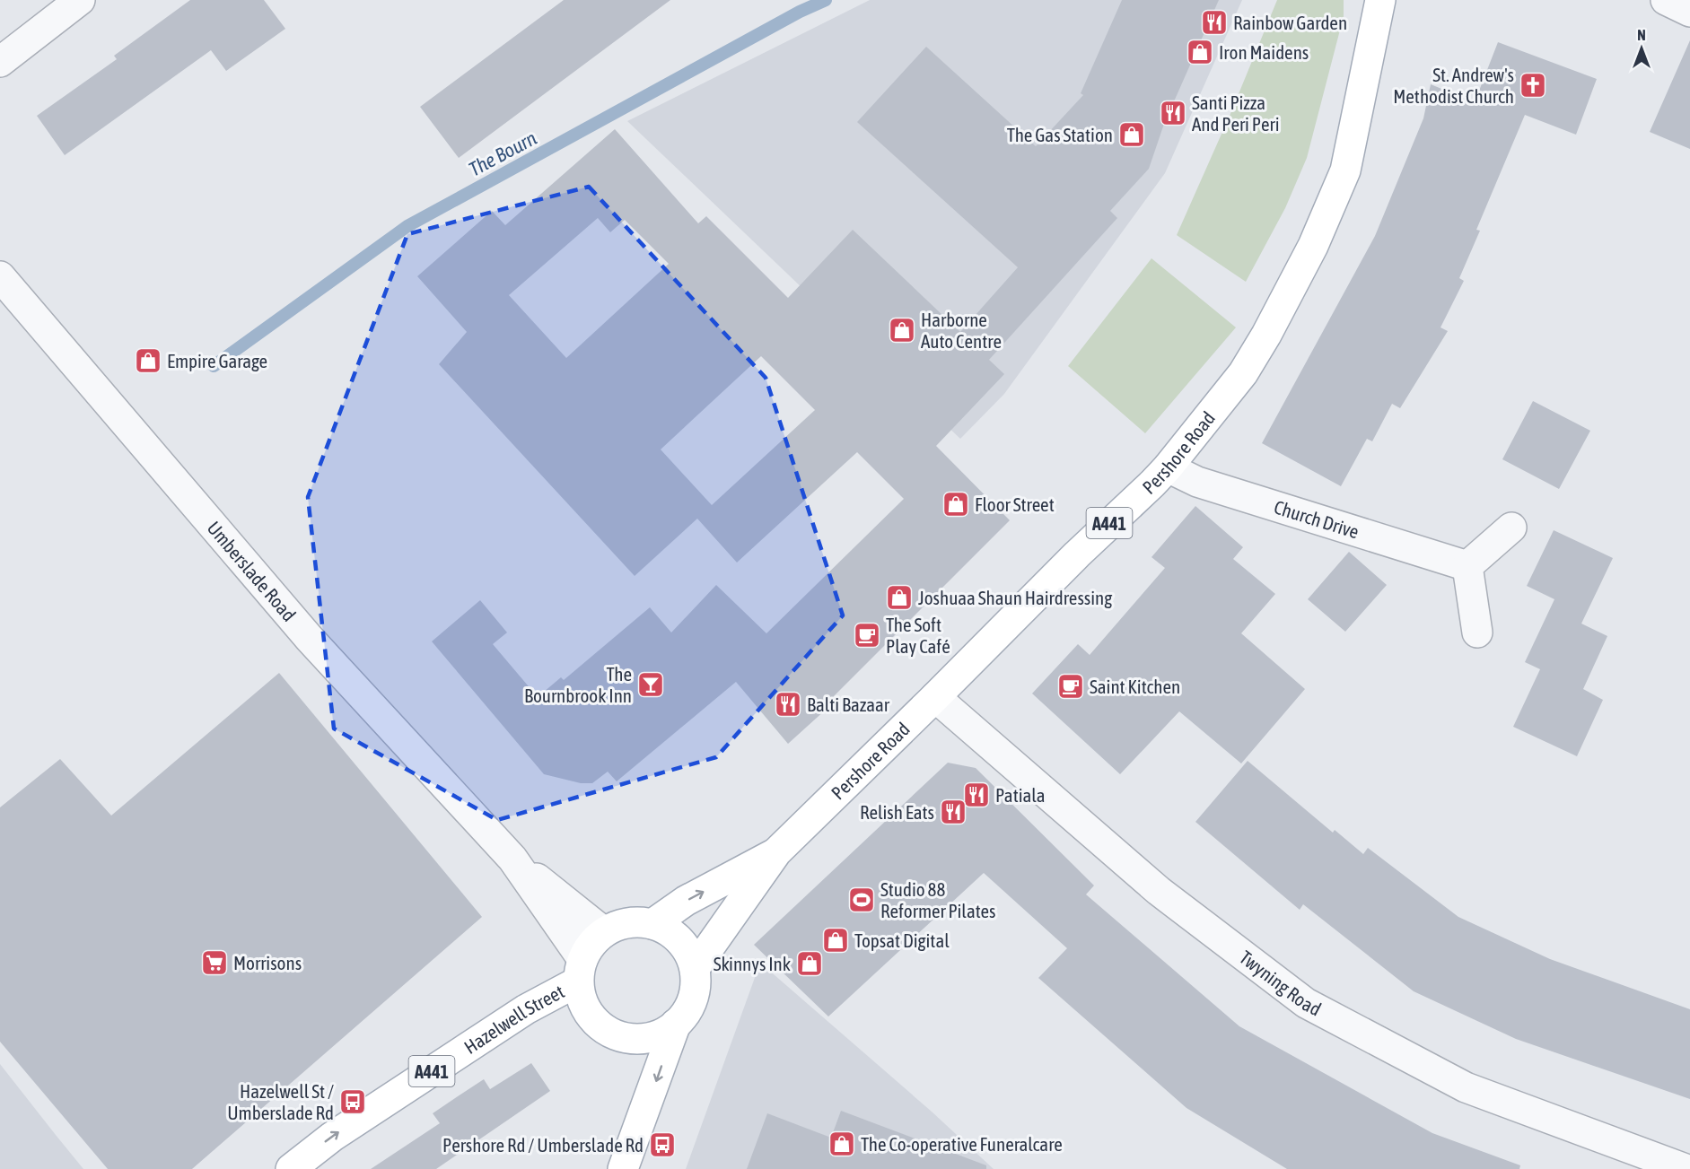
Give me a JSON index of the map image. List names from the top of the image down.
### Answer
{
  "streets": {
    "main road": ["Pershore Road", "A441", "Hazelwell Street"],
    "street": ["Church Drive", "Umberslade Road", "Twyning Road"]
  },
  "crossings": [
    ["Pershore Road", "Church Drive"],
    ["Pershore Road", "Umberslade Road"],
    ["Pershore Road", "Twyning Road"],
    ["Pershore Road", "Hazelwell Street"],
    ["Umberslade Road", "Hazelwell Street"]
  ],
  "one_way": ["Hazelwell Street"],
  "water": ["The Bourn"],
  "places": {
    "restaurant": [
      "Rainbow Garden",
      "Santi Pizza And Peri Peri",
      "Balti Bazaar",
      "Patiala",
      "Relish Eats"
    ],
    "shop": [
      "Iron Maidens",
      "The Gas Station",
      "Harborne Auto Centre",
      "Empire Garage",
      "Floor Street",
      "Joshuaa Shaun Hairdressing",
      "Topsat Digital",
      "Skinnys Ink",
      "The Co-operative Funeralcare"
    ],
    "church": ["St. Andrew's Methodist Church"],
    "cafe": ["The Soft Play Café", "Saint Kitchen"],
    "bar": ["The Bournbrook Inn"],
    "sports": ["Studio 88 Reformer Pilates"],
    "supermarket": ["Morrisons"],
    "bus stop": ["Hazelwell St / Umberslade Rd", "Pershore Rd / Umberslade Rd"]
  },
  "north": "top"
}
